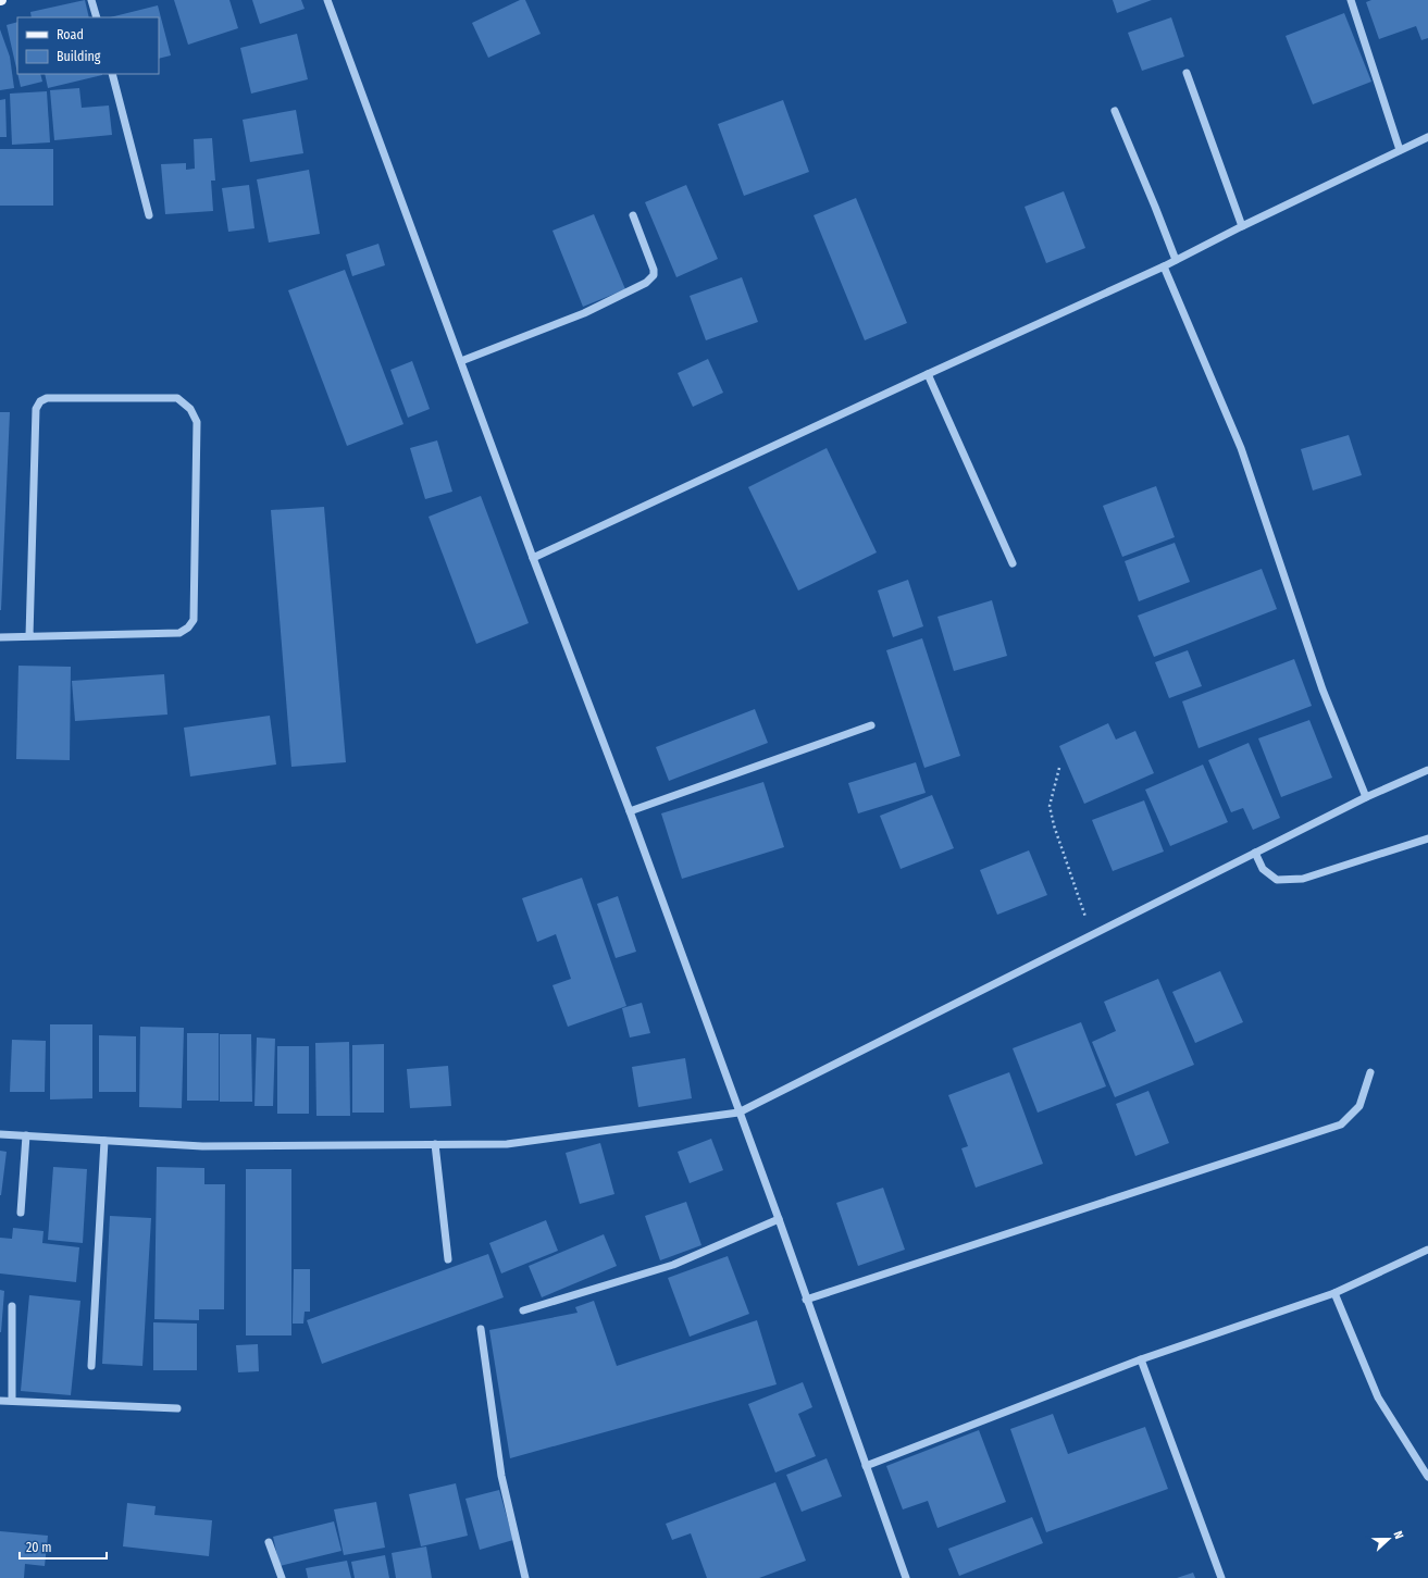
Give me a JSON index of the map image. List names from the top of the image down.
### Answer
{
  "legend": ["Road", "Building"],
  "scale_bar": "20 m",
  "north": "right"
}
